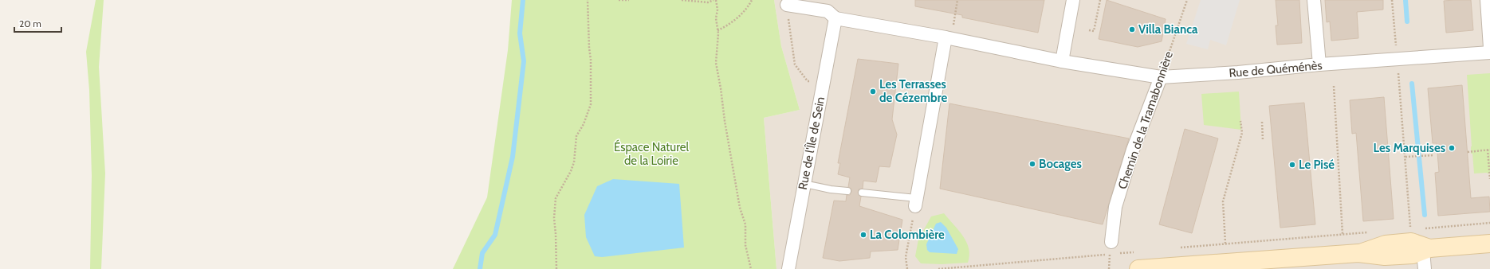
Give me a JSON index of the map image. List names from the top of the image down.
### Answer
{
  "streets": {
    "street": ["Rue de Quéménès", "Chemin de la Tramabonnière", "Rue de l'Île de Sein"]
  },
  "crossings": [
    ["Rue de Quéménès", "Chemin de la Tramabonnière"]
  ],
  "parks": ["Éspace Naturel de la Loirie"],
  "places": [
    "Villa Bianca",
    "Les Terrasses de Cézembre",
    "Les Marquises",
    "Bocages",
    "Le Pisé",
    "La Colombière"
  ],
  "scale_bar": "20 m"
}
